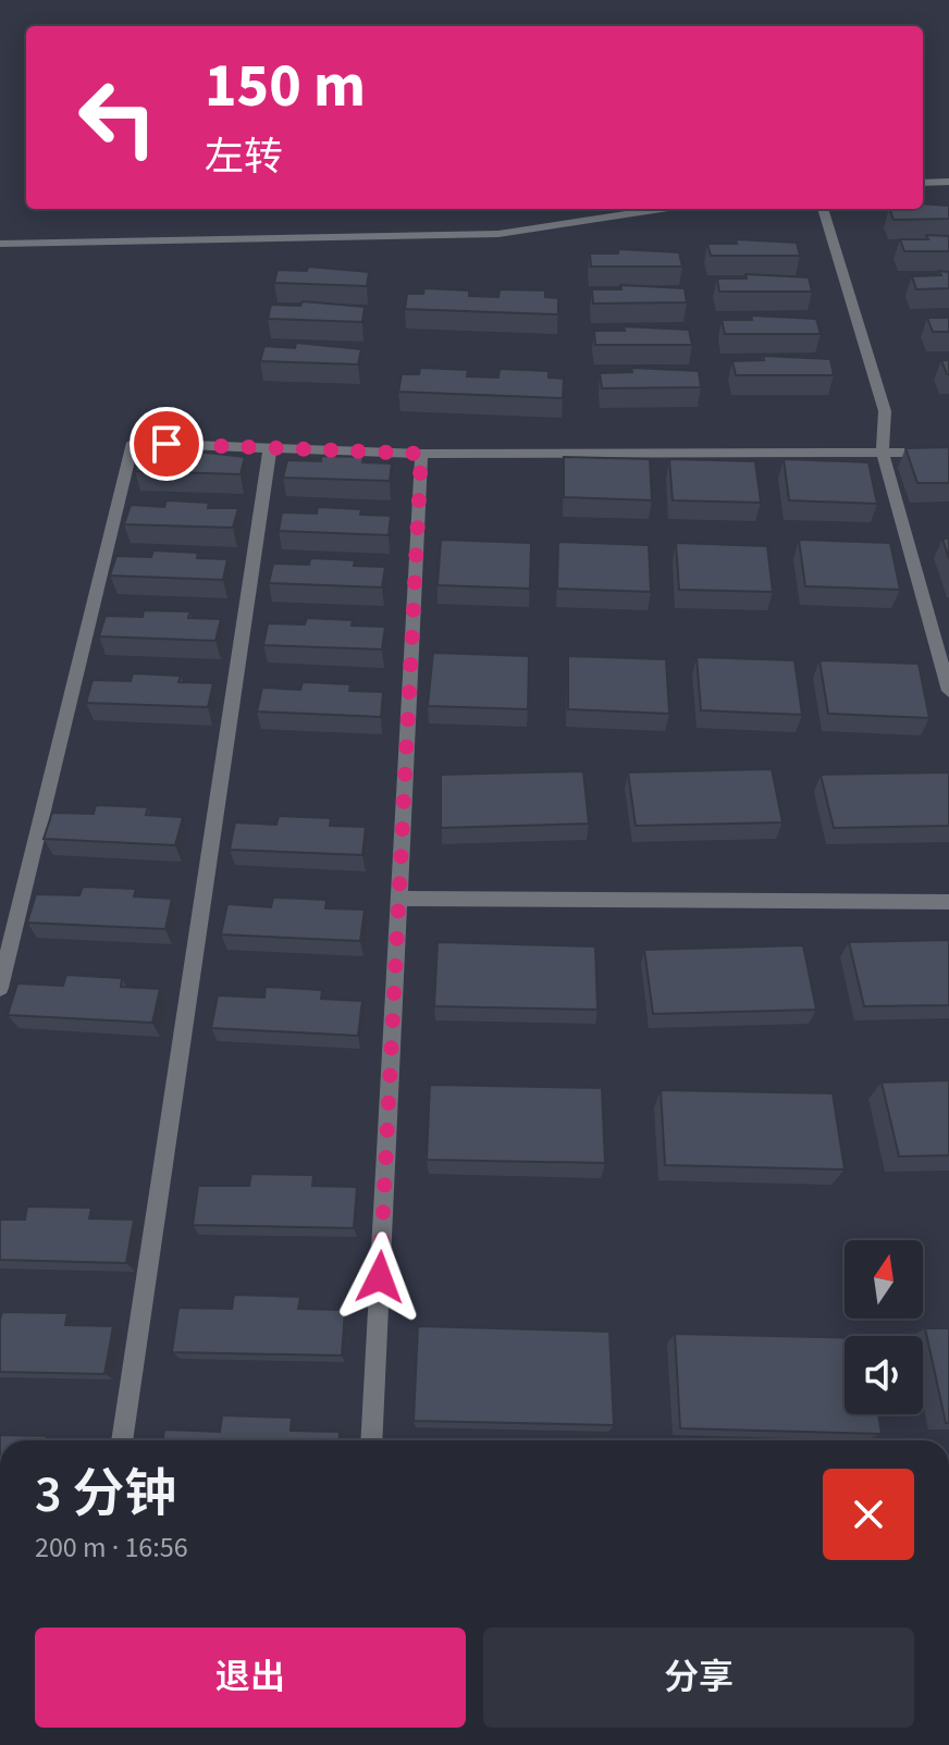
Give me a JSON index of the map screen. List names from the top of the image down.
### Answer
{
  "north": "top",
  "page": {
    "turn": ["150 m", "左转"],
    "heading": ["3 分钟", "200 m · 16:56"],
    "buttons": ["退出", "分享"]
  }
}
